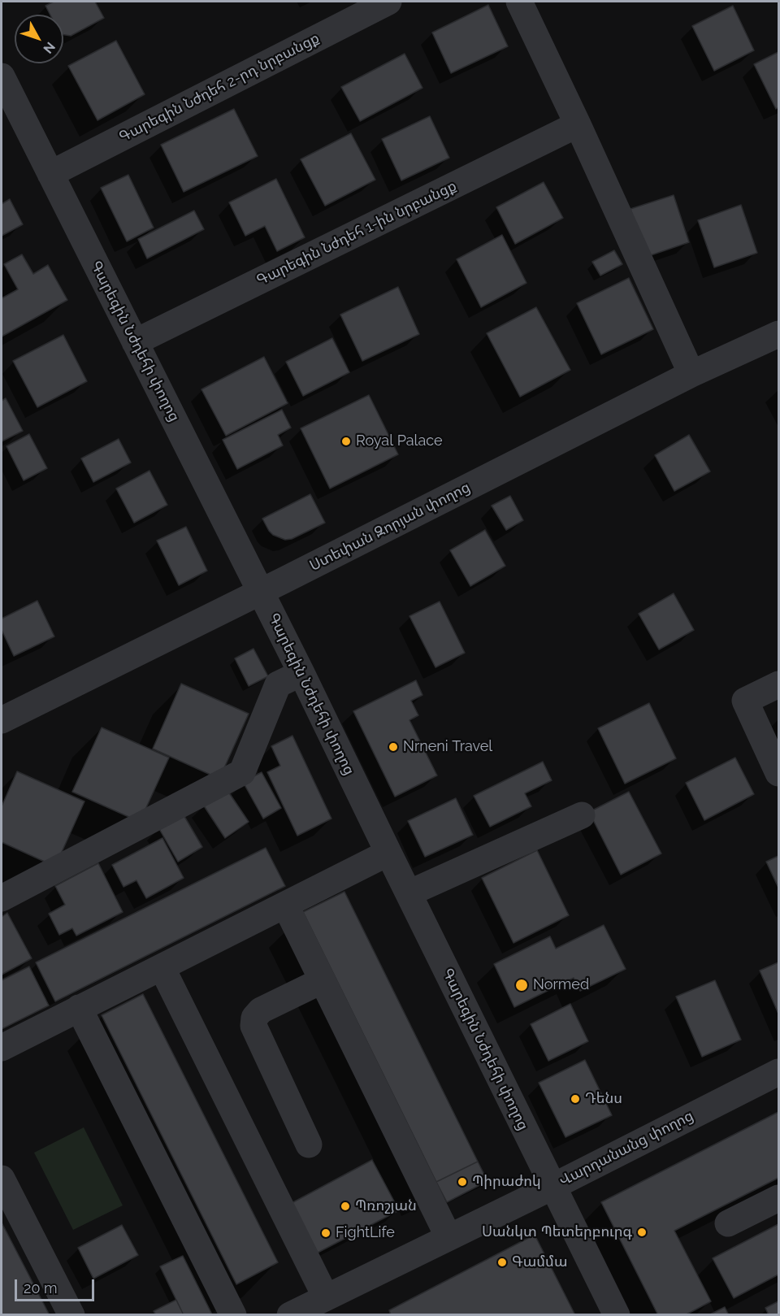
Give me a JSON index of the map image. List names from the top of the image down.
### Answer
{
  "streets": {
    "street": [
      "Գարեգին Նժդեհ 2-րդ նրբանցք",
      "Գարեգին Նժդեհ 1-ին նրբանցք",
      "Գարեգին Նժդեհի փողոց",
      "Ստեփան Զորյան փողոց",
      "Վարդանանց փողոց"
    ]
  },
  "crossings": [
    ["Գարեգին Նժդեհ 2-րդ նրբանցք", "Գարեգին Նժդեհի փողոց"],
    ["Գարեգին Նժդեհ 1-ին նրբանցք", "Գարեգին Նժդեհի փողոց"],
    ["Գարեգին Նժդեհի փողոց", "Ստեփան Զորյան փողոց"],
    ["Գարեգին Նժդեհի փողոց", "Վարդանանց փողոց"]
  ],
  "places": [
    "Royal Palace",
    "Nrneni Travel",
    "Normed",
    "Դենս",
    "Պիրաժոկ",
    "Պռոշյան",
    "Սանկտ Պետերբուրգ",
    "FightLife",
    "Գամմա"
  ],
  "scale_bar": "20 m",
  "north": "bottom right"
}
